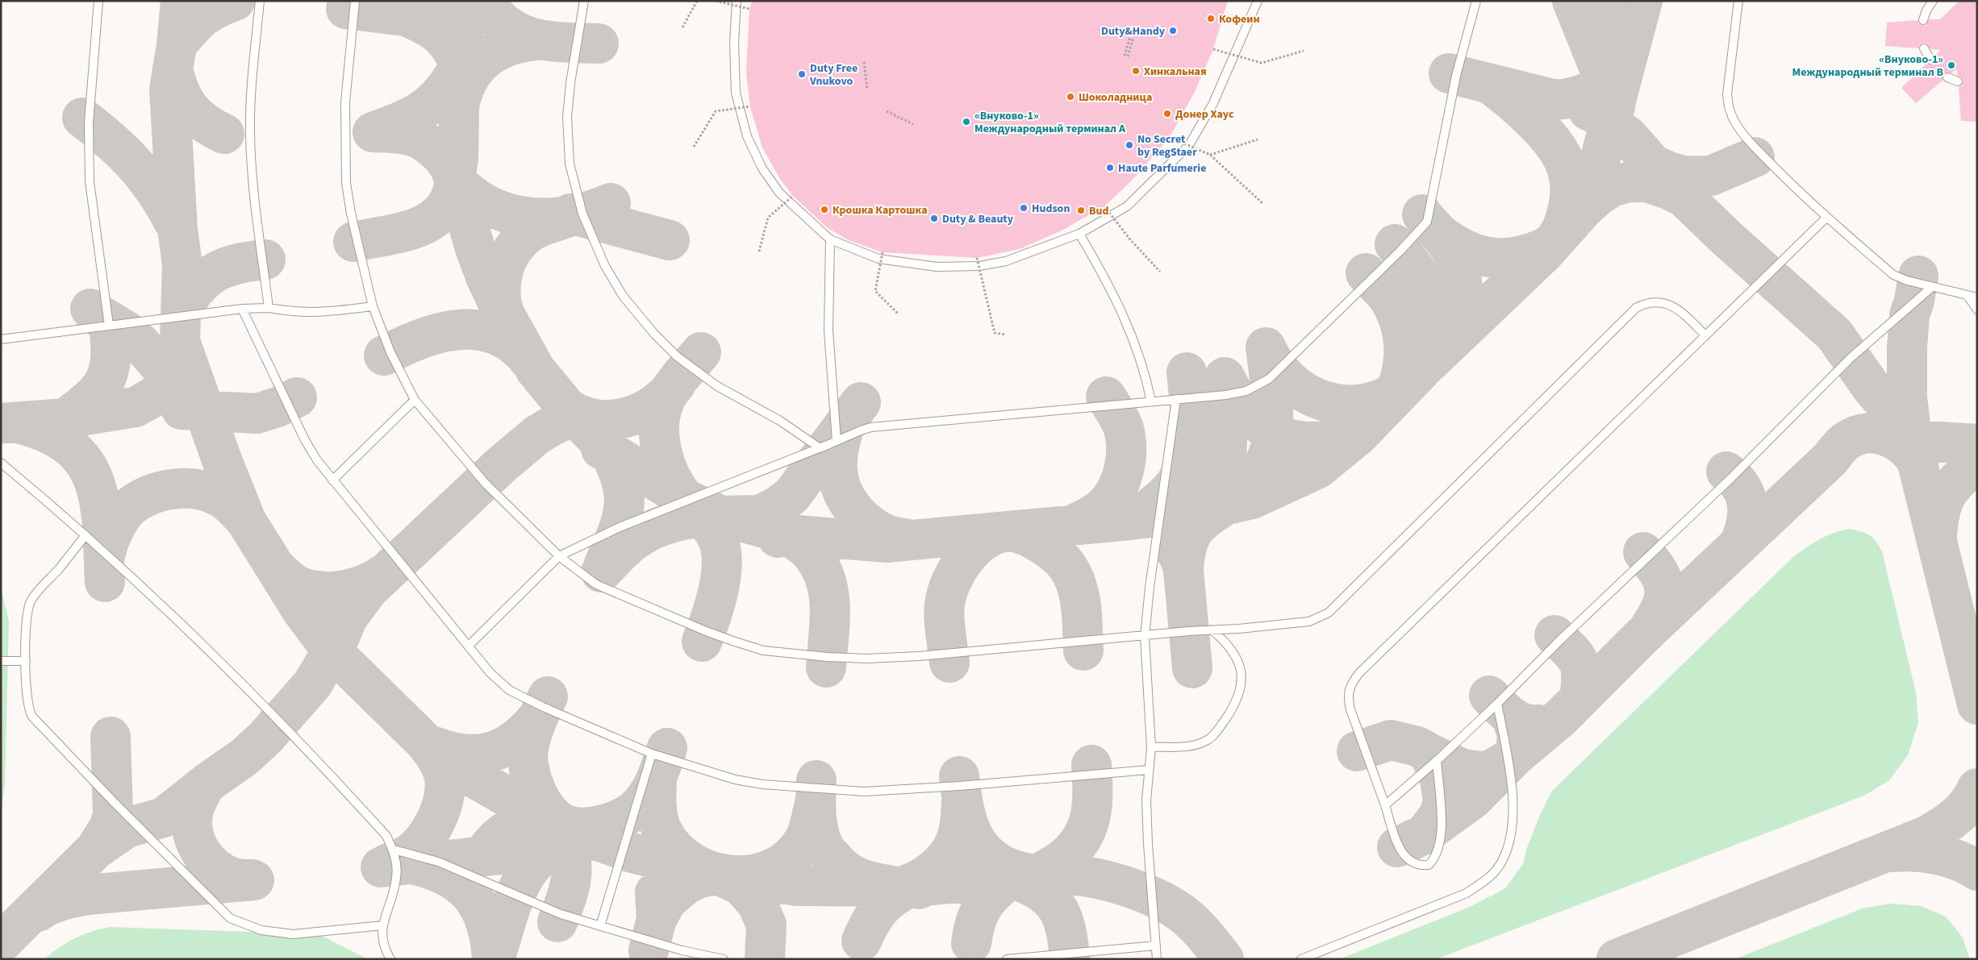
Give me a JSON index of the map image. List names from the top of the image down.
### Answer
{
  "places": [
    "Кофеин",
    "Duty&Handy",
    "«Внуково-1» Международный терминал B",
    "Хинкальная",
    "Duty Free Vnukovo",
    "Шоколадница",
    "Донер Хаус",
    "«Внуково-1» Международный терминал А",
    "No Secret by RegStaer",
    "Haute Parfumerie",
    "Hudson",
    "Крошка Картошка",
    "Bud",
    "Duty & Beauty"
  ]
}
